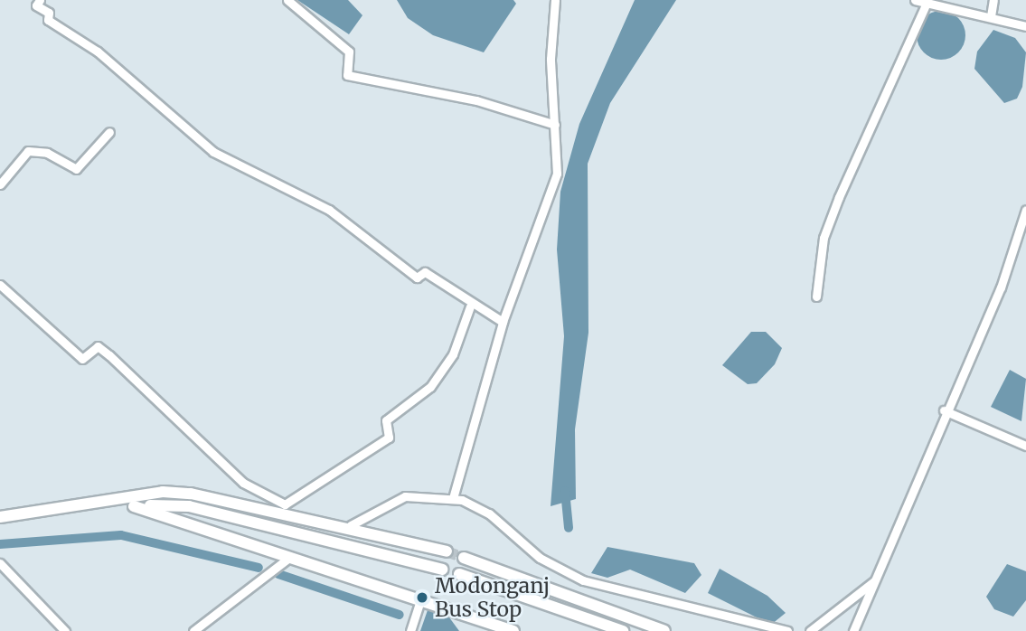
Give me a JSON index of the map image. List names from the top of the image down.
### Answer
{
  "places": ["Modonganj Bus Stop"]
}
